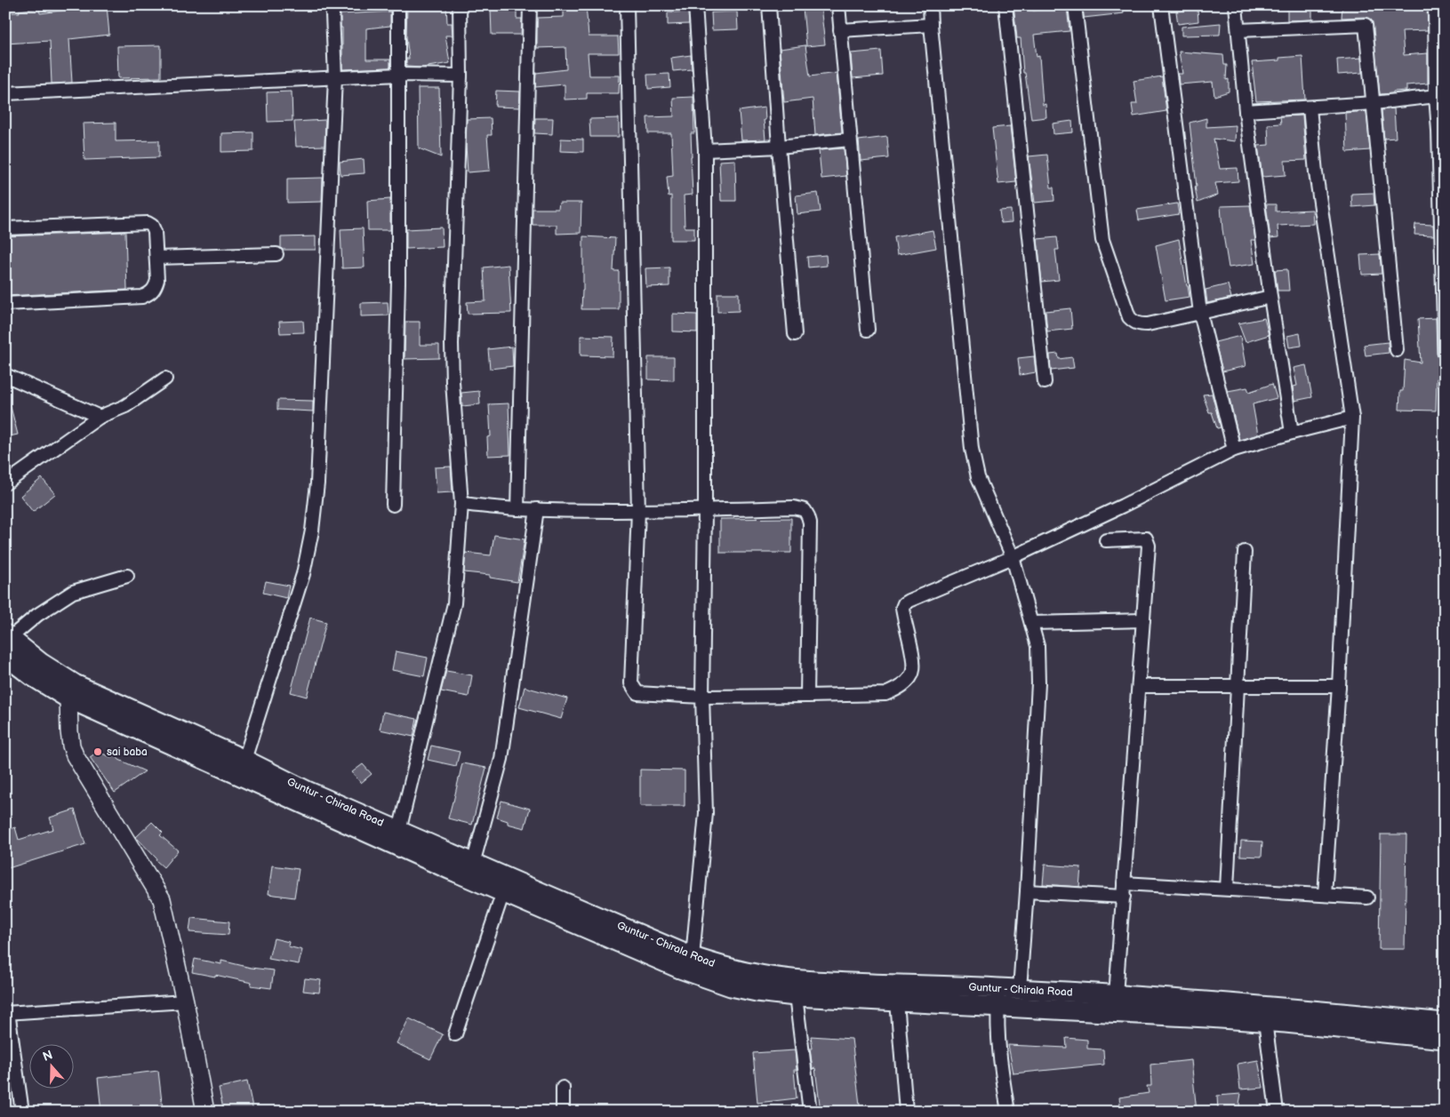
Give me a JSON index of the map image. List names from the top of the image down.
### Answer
{
  "streets": {
    "main road": ["Guntur - Chirala Road"]
  },
  "places": ["sai baba"],
  "north": "top"
}
